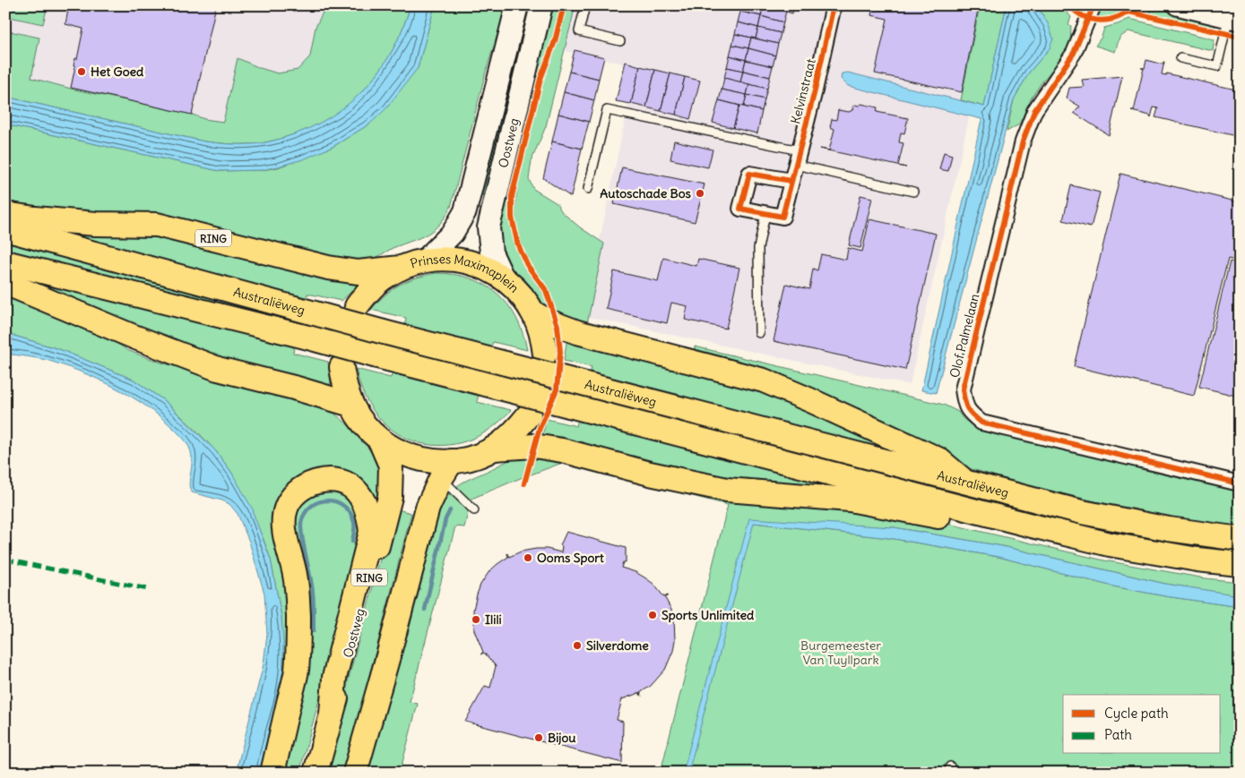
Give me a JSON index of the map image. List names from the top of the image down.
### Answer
{
  "streets": {
    "main road": [
      "Oostweg",
      "RING",
      "Prinses Maximaplein",
      "Australiëweg"
    ],
    "street": ["Kelvinstraat", "Olof Palmelaan"]
  },
  "crossings": [
    ["Oostweg", "RING"],
    ["Oostweg", "Prinses Maximaplein"],
    ["RING", "Prinses Maximaplein"]
  ],
  "parks": ["Burgemeester Van Tuyllpark"],
  "places": [
    "Het Goed",
    "Autoschade Bos",
    "Ooms Sport",
    "Sports Unlimited",
    "Ilili",
    "Silverdome",
    "Bijou"
  ],
  "legend": ["Cycle path", "Path"]
}
